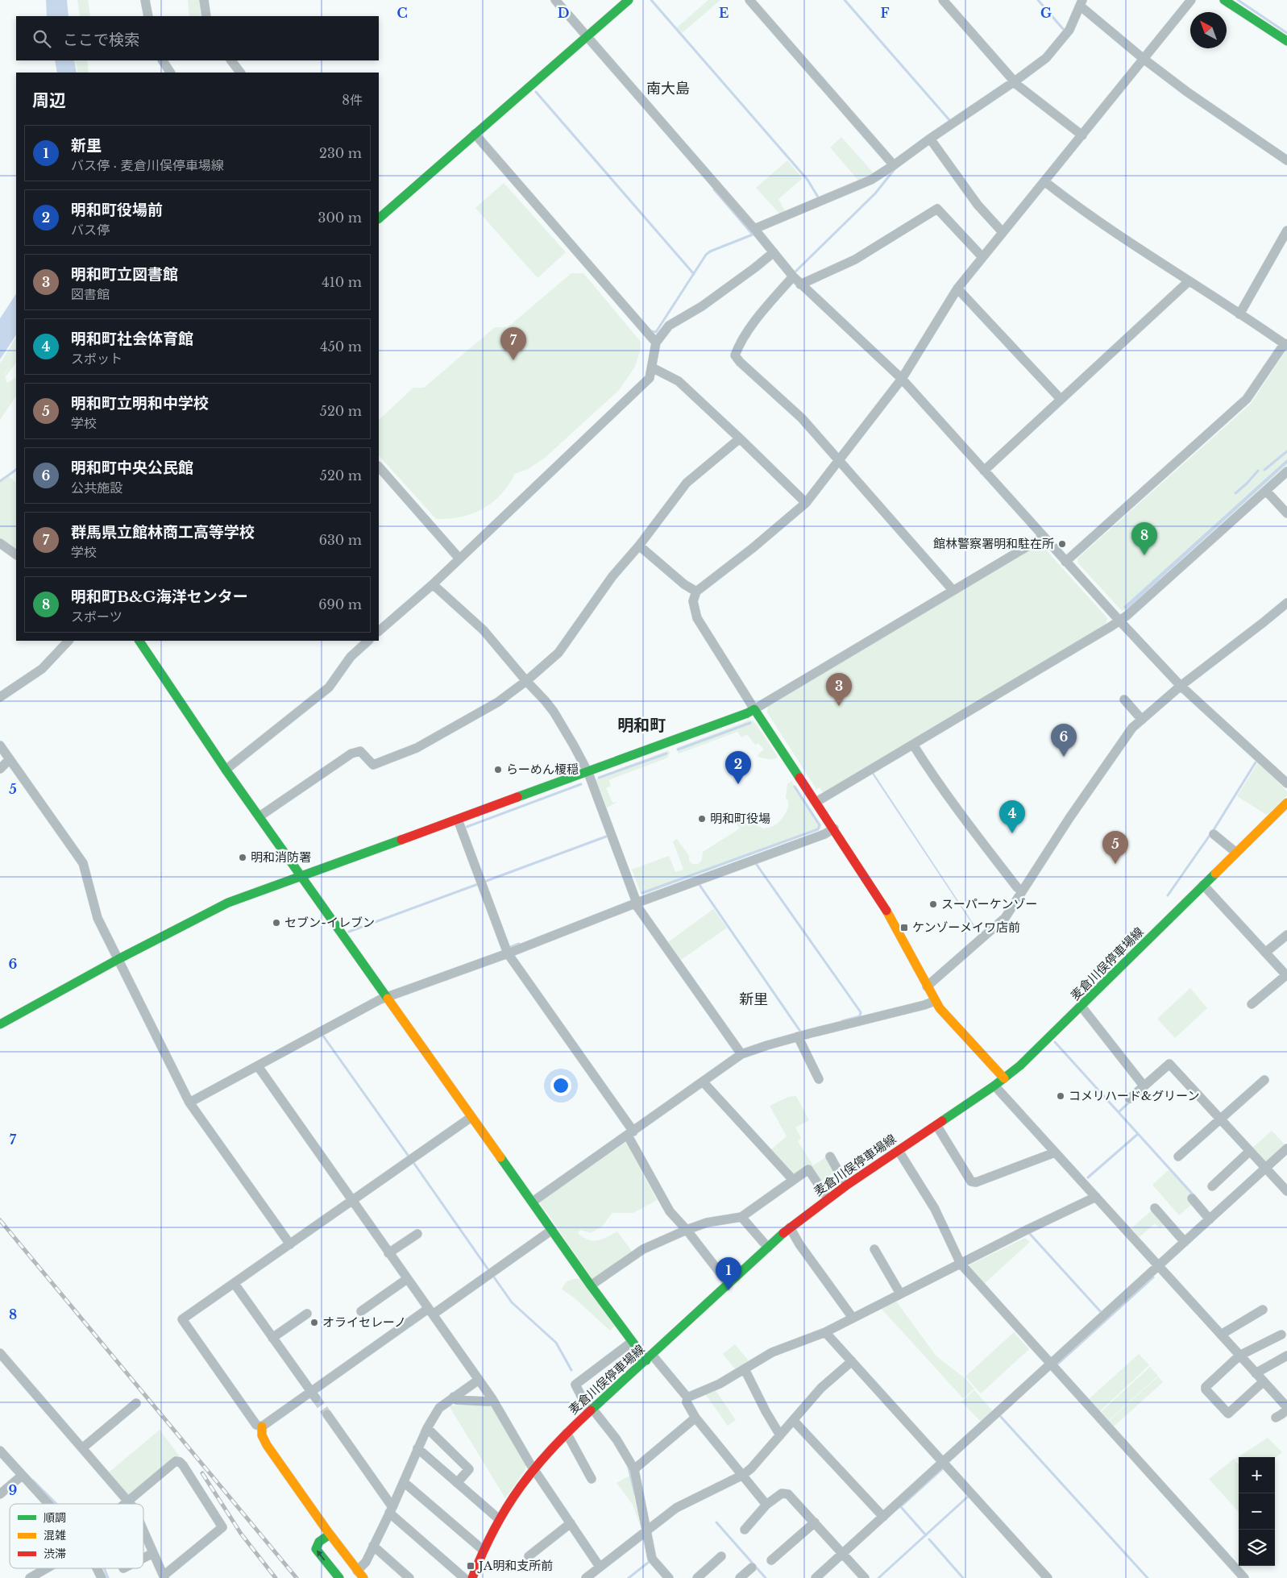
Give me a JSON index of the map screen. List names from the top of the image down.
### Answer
{
  "streets": {
    "street": ["麦倉川俣停車場線"]
  },
  "districts": ["南大島", "明和町", "新里"],
  "places": {
    "other": [
      "館林警察署明和駐在所",
      "らーめん榎穏",
      "明和町役場",
      "明和消防署",
      "スーパーケンゾー",
      "セブン-イレブン",
      "コメリハード&グリーン",
      "オライセレーノ"
    ],
    "transit": ["ケンゾーメイワ店前", "JA明和支所前"]
  },
  "legend": ["順調", "混雑", "渋滞"],
  "north": "top left",
  "page": {
    "search": "ここで検索",
    "heading": ["周辺", "8件"],
    "list": [
      {
        "mark": "1",
        "name": "新里",
        "note": "バス停 · 麦倉川俣停車場線",
        "value": "230 m"
      },
      {
        "mark": "2",
        "name": "明和町役場前",
        "note": "バス停",
        "value": "300 m"
      },
      {
        "mark": "3",
        "name": "明和町立図書館",
        "note": "図書館",
        "value": "410 m"
      },
      {
        "mark": "4",
        "name": "明和町社会体育館",
        "note": "スポット",
        "value": "450 m"
      },
      {
        "mark": "5",
        "name": "明和町立明和中学校",
        "note": "学校",
        "value": "520 m"
      },
      {
        "mark": "6",
        "name": "明和町中央公民館",
        "note": "公共施設",
        "value": "520 m"
      },
      {
        "mark": "7",
        "name": "群馬県立館林商工高等学校",
        "note": "学校",
        "value": "630 m"
      },
      {
        "mark": "8",
        "name": "明和町B&G海洋センター",
        "note": "スポーツ",
        "value": "690 m"
      }
    ],
    "pins": [
      "7",
      "8",
      "3",
      "6",
      "2",
      "4",
      "5",
      "1"
    ],
    "map_buttons": ["+", "−"]
  },
  "grid": {
    "columns": [
      "C",
      "D",
      "E",
      "F",
      "G"
    ],
    "rows": [
      "5",
      "6",
      "7",
      "8",
      "9"
    ]
  }
}
